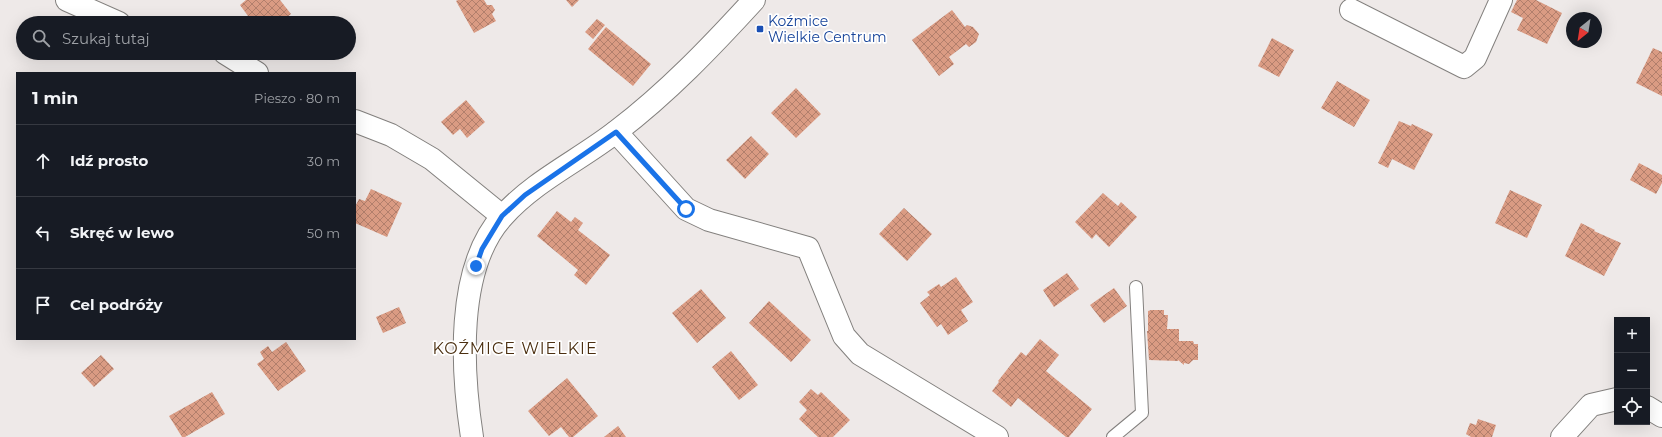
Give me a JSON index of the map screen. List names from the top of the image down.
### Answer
{
  "districts": ["KOŹMICE WIELKIE"],
  "places": {
    "transit": ["Koźmice Wielkie Centrum"]
  },
  "north": "bottom left",
  "page": {
    "search": "Szukaj tutaj",
    "heading": ["1 min", "Pieszo · 80 m"],
    "list": [
      ["Idź prosto", "30 m"],
      ["Skręć w lewo", "50 m"],
      "Cel podróży"
    ],
    "map_buttons": ["+", "−"]
  }
}
